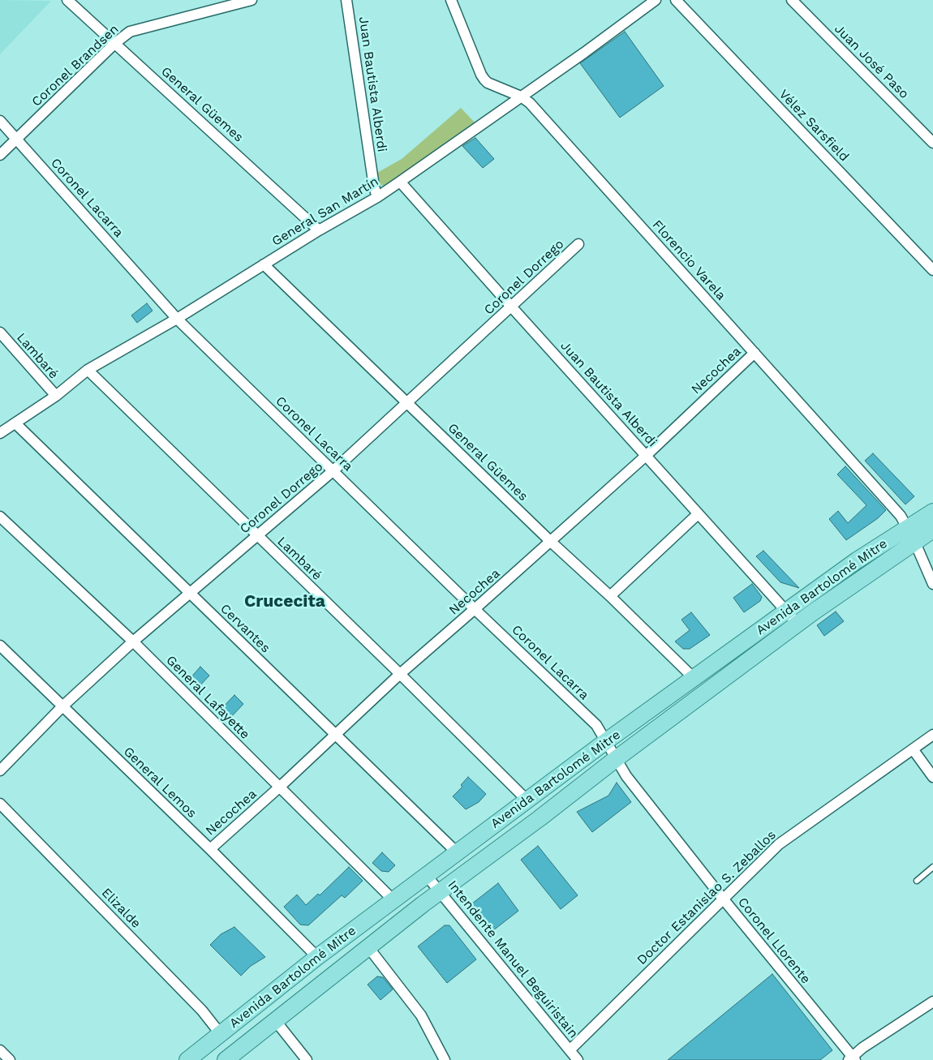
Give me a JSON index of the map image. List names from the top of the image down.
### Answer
{
  "streets": {
    "main road": ["Avenida Bartolomé Mitre"],
    "street": [
      "Juan José Paso",
      "Coronel Brandsen",
      "Juan Bautista Alberdi",
      "General Güemes",
      "Vélez Sarsfield",
      "Coronel Lacarra",
      "General San Martín",
      "Florencio Varela",
      "Coronel Dorrego",
      "Lambaré",
      "Necochea",
      "Cervantes",
      "General Lafayette",
      "General Lemos",
      "Doctor Estanislao S. Zeballos",
      "Elizalde",
      "Coronel Llorente",
      "Intendente Manuel Beguiristain"
    ]
  },
  "crossings": [
    ["Coronel Brandsen", "General Güemes"],
    ["Coronel Brandsen", "Coronel Lacarra"],
    ["Juan Bautista Alberdi", "General San Martín"],
    ["Juan Bautista Alberdi", "Coronel Dorrego"],
    ["Juan Bautista Alberdi", "Necochea"],
    ["Juan Bautista Alberdi", "Avenida Bartolomé Mitre"],
    ["General Güemes", "General San Martín"],
    ["General Güemes", "Coronel Dorrego"],
    ["General Güemes", "Necochea"],
    ["General Güemes", "Avenida Bartolomé Mitre"],
    ["Coronel Lacarra", "General San Martín"],
    ["Coronel Lacarra", "Coronel Dorrego"],
    ["Coronel Lacarra", "Necochea"],
    ["Coronel Lacarra", "Avenida Bartolomé Mitre"],
    ["Coronel Lacarra", "Coronel Llorente"],
    ["General San Martín", "Florencio Varela"],
    ["General San Martín", "Lambaré"],
    ["General San Martín", "Cervantes"],
    ["Florencio Varela", "Necochea"],
    ["Florencio Varela", "Avenida Bartolomé Mitre"],
    ["Coronel Dorrego", "Lambaré"],
    ["Coronel Dorrego", "Cervantes"],
    ["Coronel Dorrego", "General Lafayette"],
    ["Coronel Dorrego", "General Lemos"],
    ["Lambaré", "Necochea"],
    ["Lambaré", "Avenida Bartolomé Mitre"],
    ["Necochea", "Cervantes"],
    ["Necochea", "General Lafayette"],
    ["Necochea", "General Lemos"],
    ["Avenida Bartolomé Mitre", "Cervantes"],
    ["Avenida Bartolomé Mitre", "General Lafayette"],
    ["Avenida Bartolomé Mitre", "General Lemos"],
    ["Avenida Bartolomé Mitre", "Elizalde"],
    ["Avenida Bartolomé Mitre", "Coronel Llorente"],
    ["Avenida Bartolomé Mitre", "Intendente Manuel Beguiristain"],
    ["Doctor Estanislao S. Zeballos", "Coronel Llorente"],
    ["Doctor Estanislao S. Zeballos", "Intendente Manuel Beguiristain"]
  ],
  "districts": ["Crucecita"]
}
